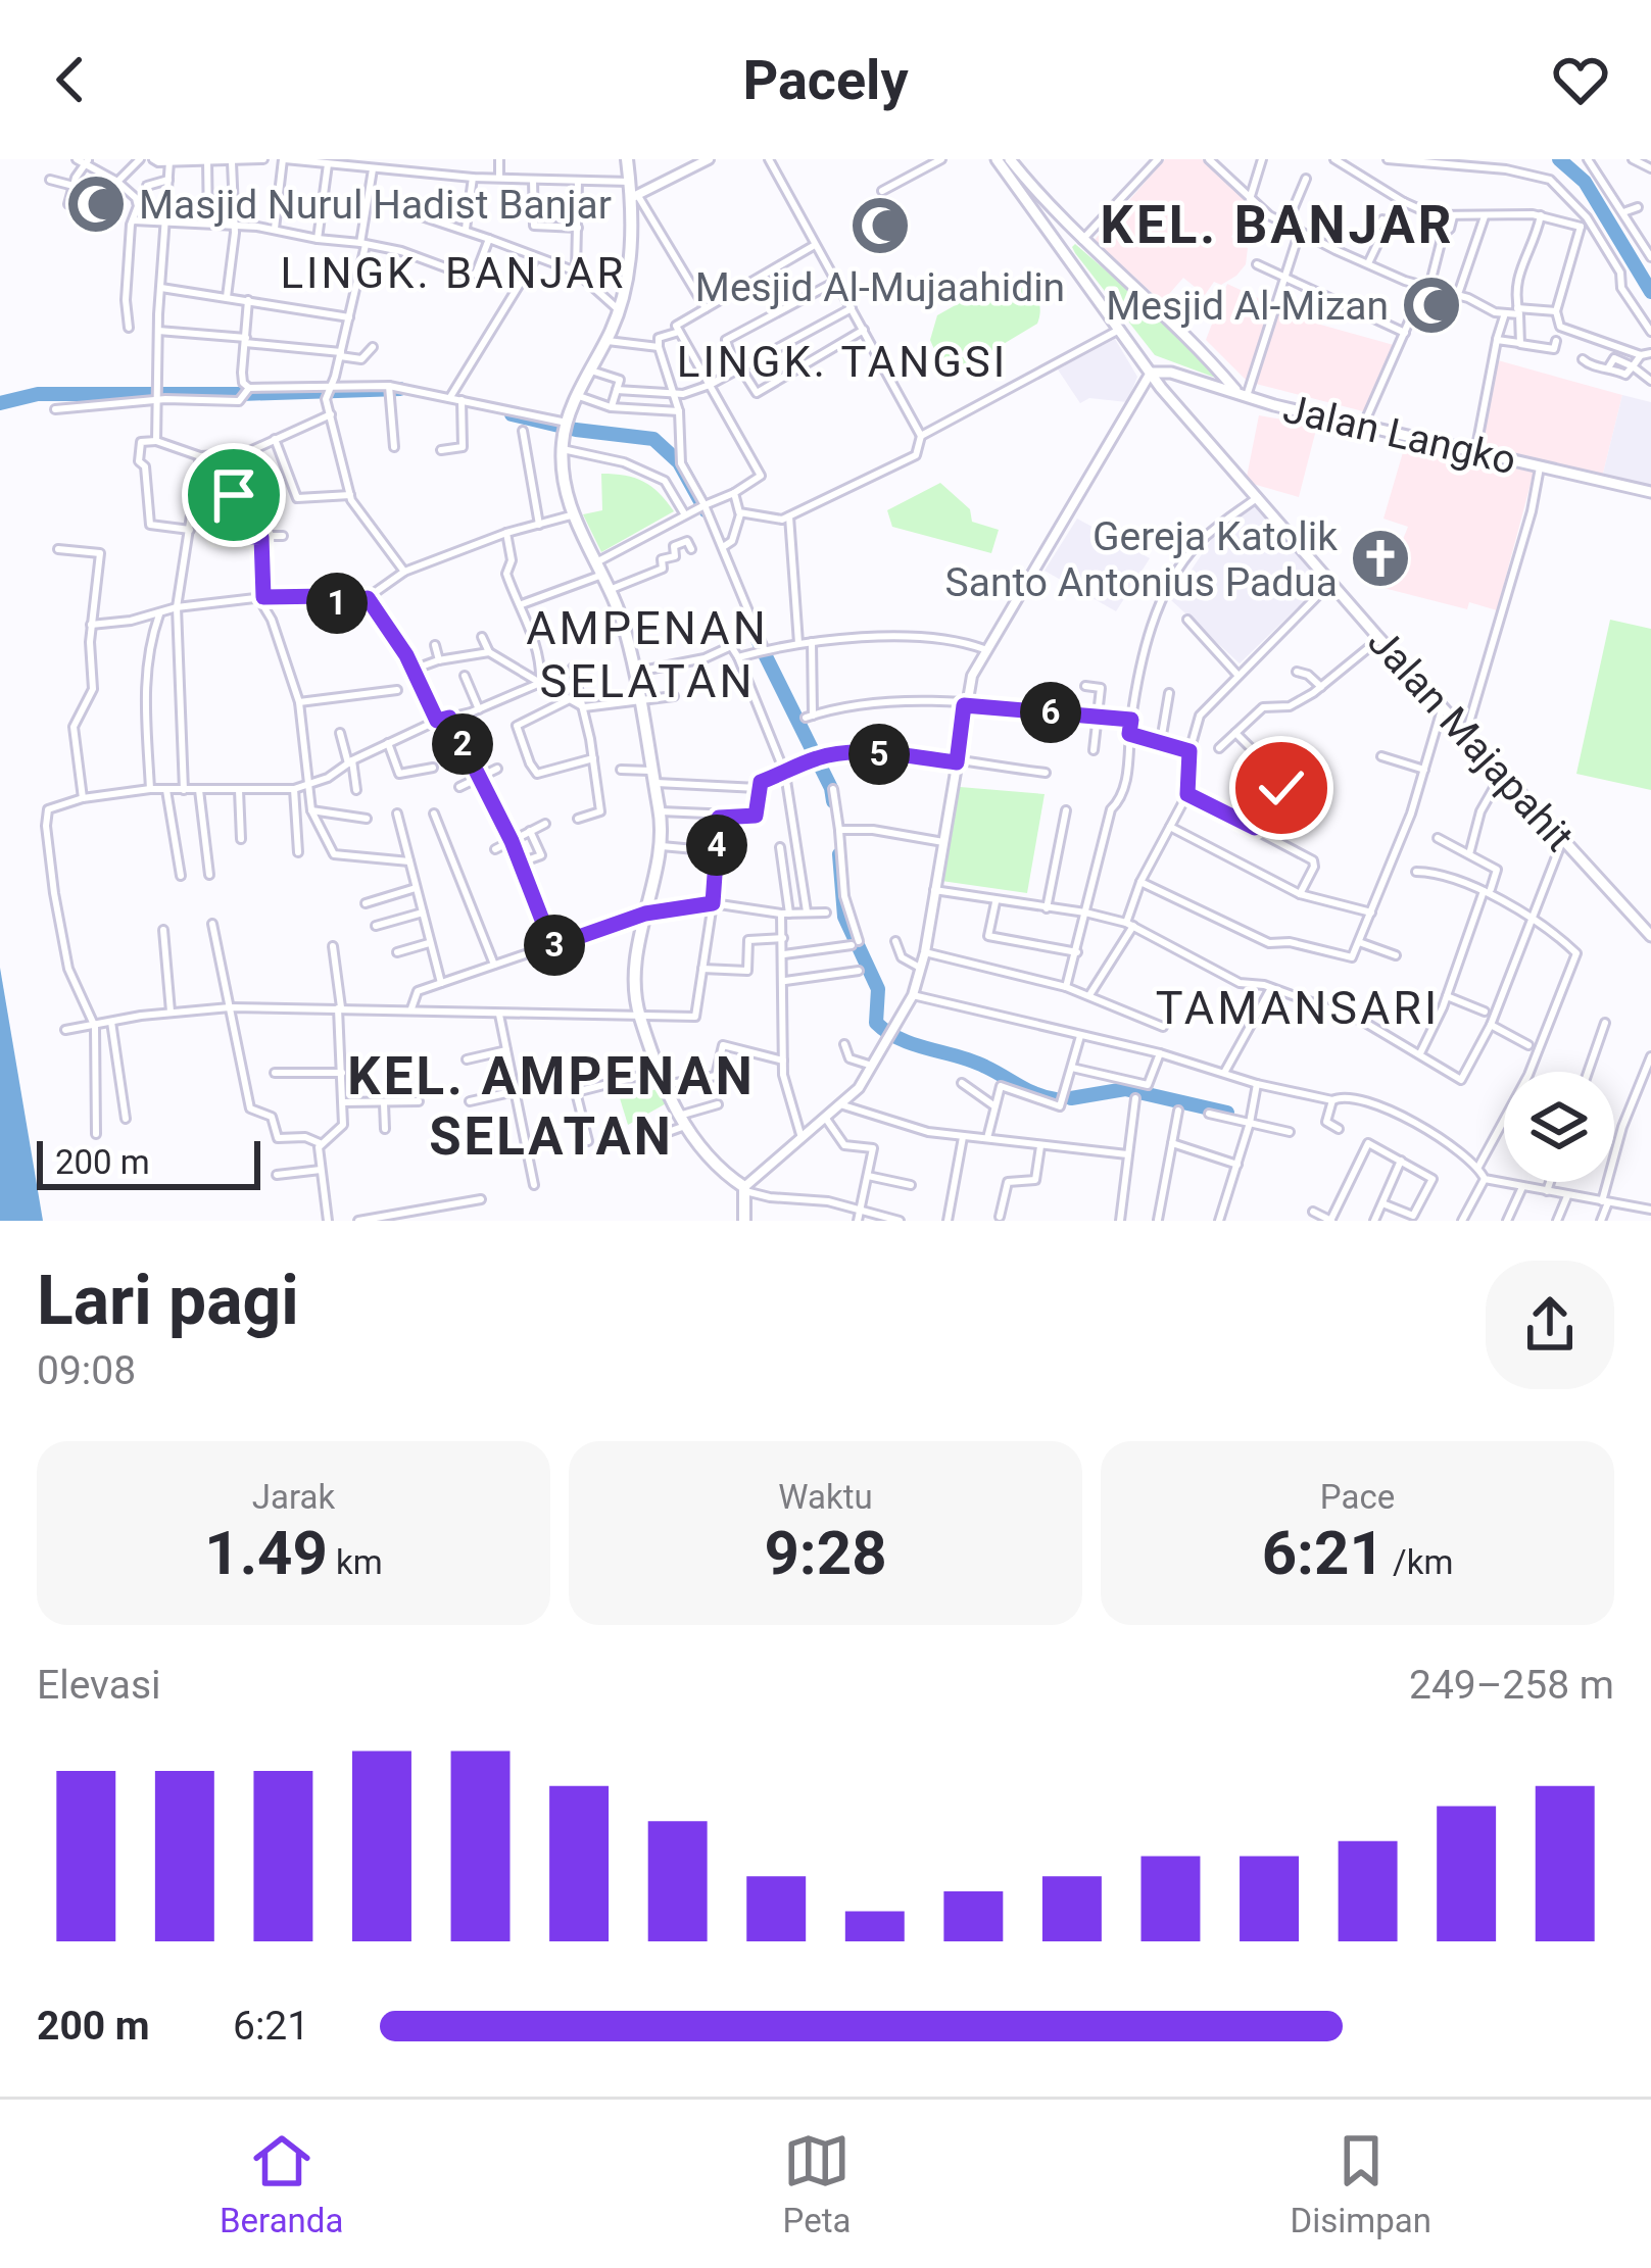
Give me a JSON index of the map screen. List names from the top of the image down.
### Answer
{
  "streets": {
    "main road": ["Jalan Langko", "Jalan Majapahit"]
  },
  "crossings": [
    ["Jalan Langko", "Jalan Majapahit"]
  ],
  "districts": [
    "KEL. BANJAR",
    "LINGK. BANJAR",
    "LINGK. TANGSI",
    "AMPENAN SELATAN",
    "TAMANSARI",
    "KEL. AMPENAN SELATAN"
  ],
  "places": {
    "mosque": ["Masjid Nurul Hadist Banjar", "Mesjid Al-Mujaahidin", "Mesjid Al-Mizan"],
    "church": ["Gereja Katolik Santo Antonius Padua"]
  },
  "scale_bar": "200 m",
  "page": {
    "header": "Pacely",
    "pins": [
      "1",
      "6",
      "2",
      "5",
      "4",
      "3"
    ],
    "scale": "200 m",
    "heading": ["Lari pagi", "09:08"],
    "stats": [
      ["Jarak", "1.49 km"],
      ["Waktu", "9:28"],
      ["Pace", "6:21 /km"]
    ],
    "chart": ["Elevasi", "249–258 m"],
    "list": [
      {
        "name": "200 m",
        "note": "6:21"
      }
    ],
    "tabs": ["Beranda", "Peta", "Disimpan"]
  }
}
